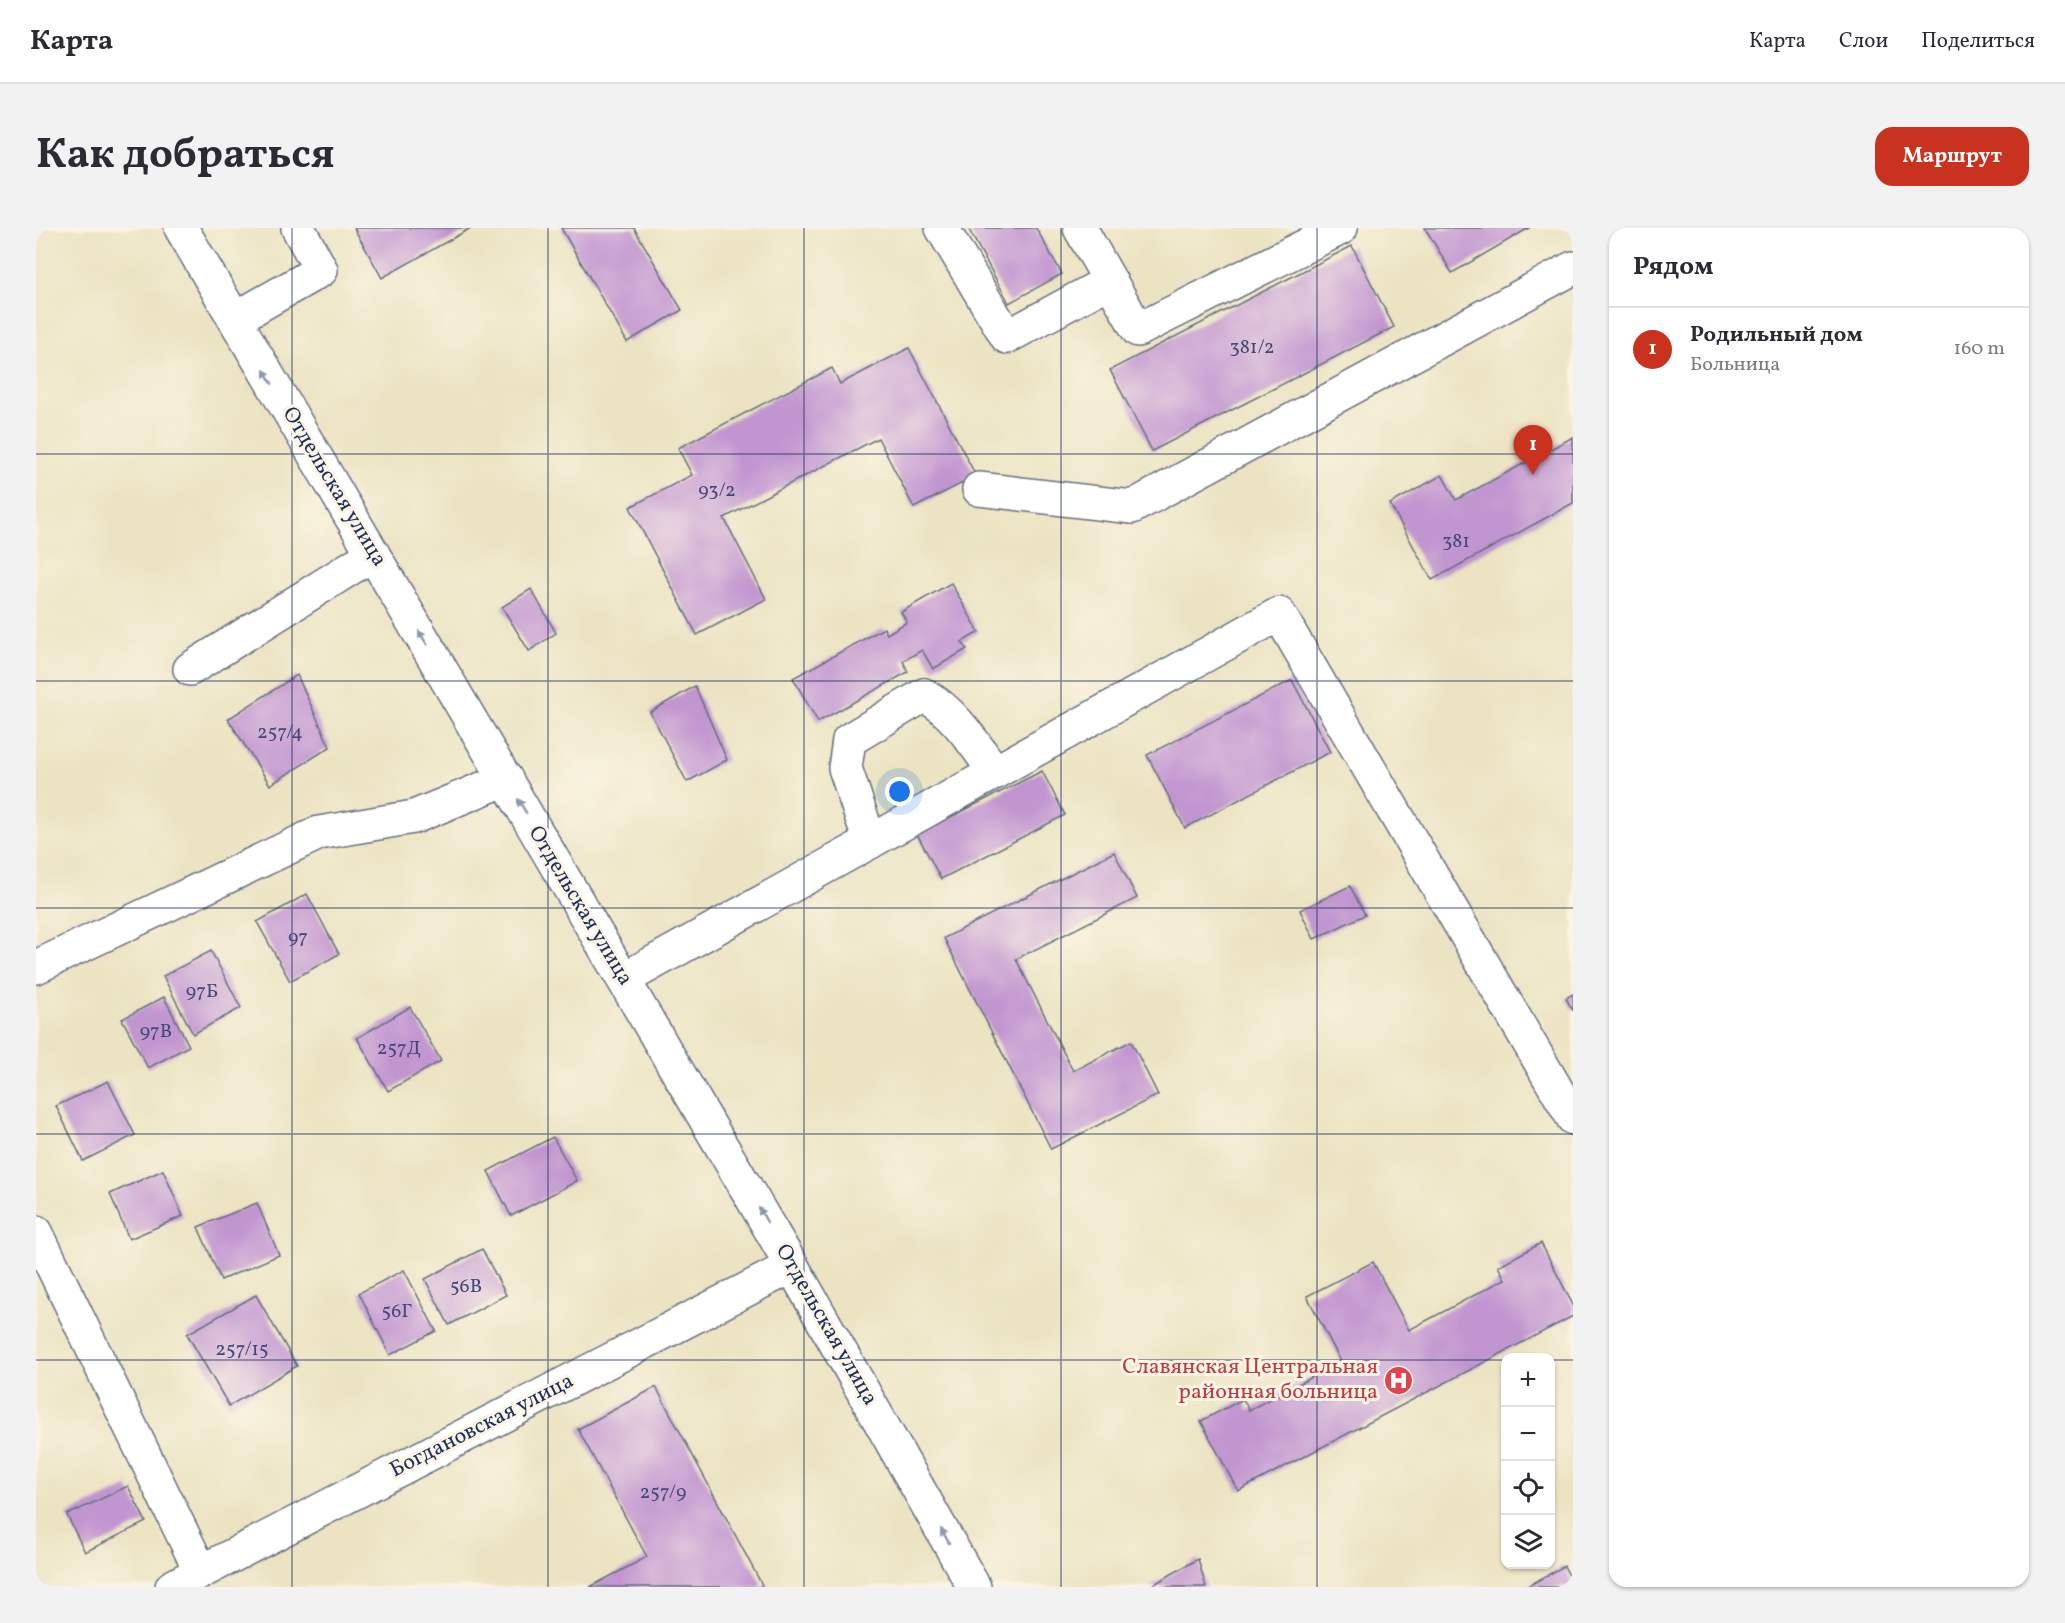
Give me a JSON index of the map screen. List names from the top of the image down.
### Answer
{
  "streets": {
    "street": ["Отдельская улица", "Богдановская улица"]
  },
  "crossings": [
    ["Отдельская улица", "Богдановская улица"]
  ],
  "one_way": ["Отдельская улица"],
  "places": {
    "hospital": ["Славянская Центральная районная больница"]
  },
  "house_numbers": [
    "381/2",
    "93/2",
    "381",
    "257/4",
    "97",
    "97Б",
    "97В",
    "257Д",
    "56В",
    "56Г",
    "257/15",
    "257/9"
  ],
  "page": {
    "header": "Карта",
    "nav": ["Карта", "Слои", "Поделиться"],
    "title": "Как добраться",
    "buttons": "Маршрут",
    "heading": "Рядом",
    "list": [
      {
        "mark": "1",
        "name": "Родильный дом",
        "note": "Больница",
        "value": "160 m"
      }
    ],
    "pins": "1",
    "map_buttons": ["+", "−"]
  }
}
